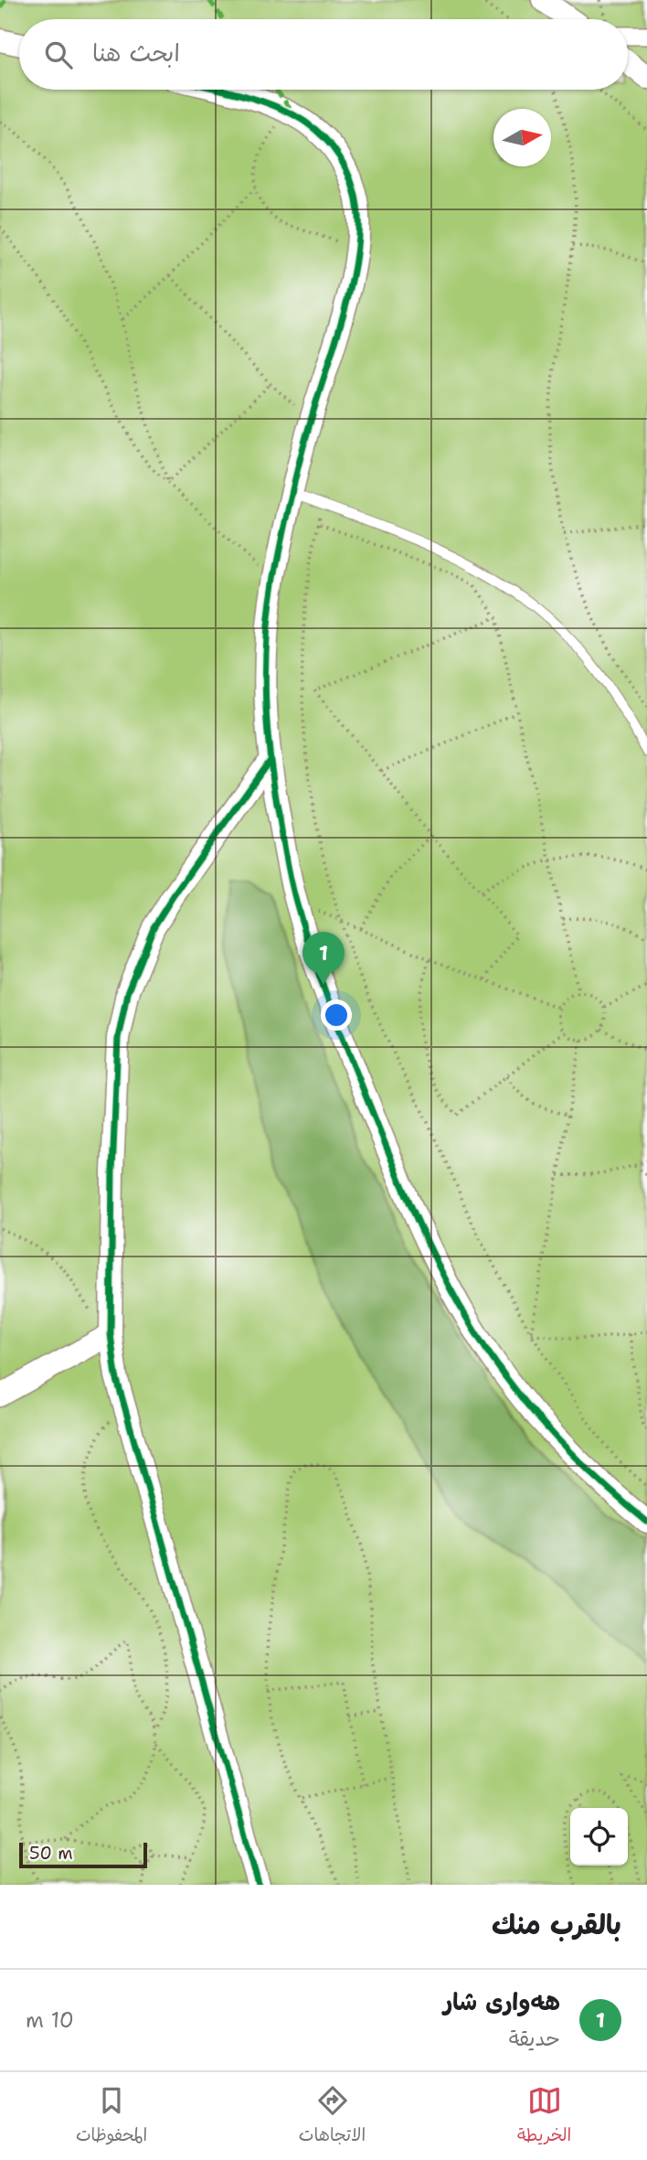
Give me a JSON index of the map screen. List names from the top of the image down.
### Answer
{
  "scale_bar": "50 m",
  "north": "right",
  "page": {
    "search": "ابحث هنا",
    "pins": "1",
    "scale": "50 m",
    "heading": "بالقرب منك",
    "list": [
      {
        "mark": "1",
        "name": "هەواری شار",
        "note": "حديقة",
        "value": "10 m"
      }
    ],
    "nav": ["الخريطة", "الاتجاهات", "المحفوظات"]
  }
}
